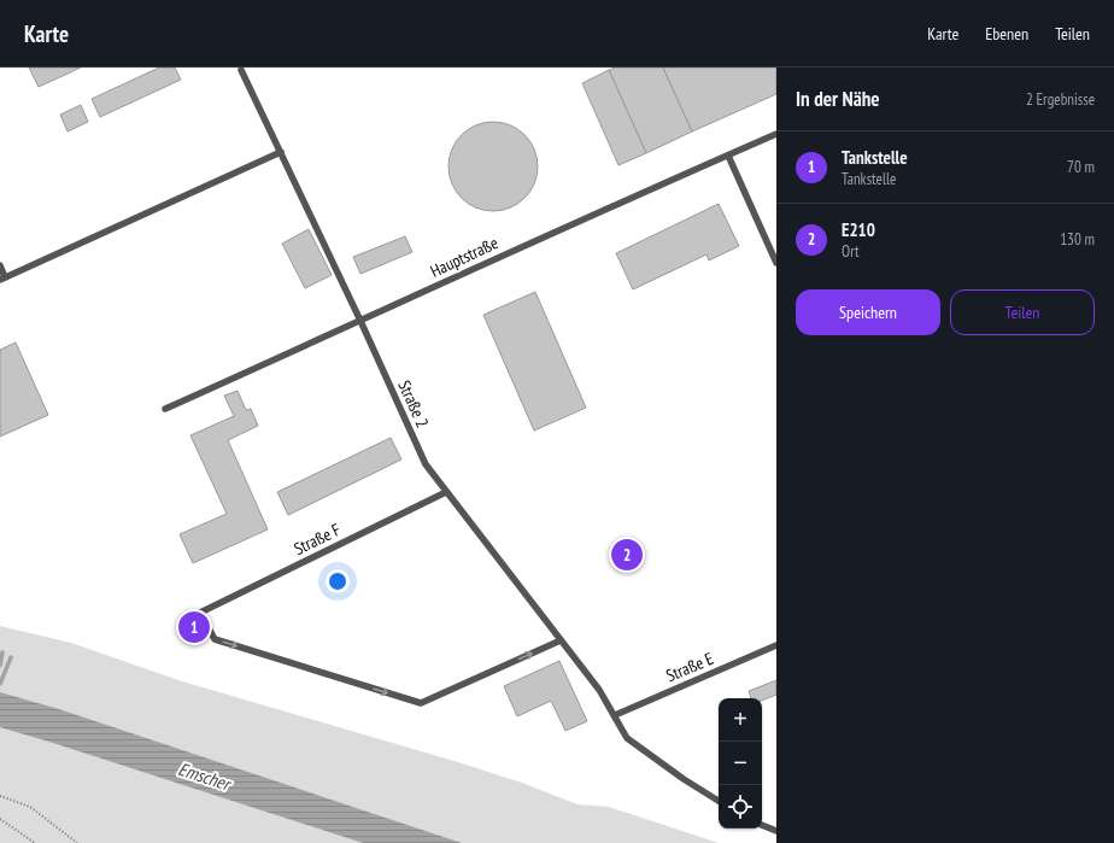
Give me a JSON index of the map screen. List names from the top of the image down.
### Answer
{
  "streets": {
    "lane": [
      "Hauptstraße",
      "Straße 2",
      "Straße F",
      "Straße E"
    ]
  },
  "crossings": [
    ["Hauptstraße", "Straße 2"],
    ["Straße 2", "Straße F"],
    ["Straße 2", "Straße E"]
  ],
  "water": ["Emscher"],
  "page": {
    "header": "Karte",
    "nav": ["Karte", "Ebenen", "Teilen"],
    "heading": ["In der Nähe", "2 Ergebnisse"],
    "list": [
      {
        "mark": "1",
        "name": "Tankstelle",
        "note": "Tankstelle",
        "value": "70 m"
      },
      {
        "mark": "2",
        "name": "E210",
        "note": "Ort",
        "value": "130 m"
      }
    ],
    "buttons": ["Speichern", "Teilen"],
    "pins": ["2", "1"],
    "map_buttons": ["+", "−"]
  }
}
